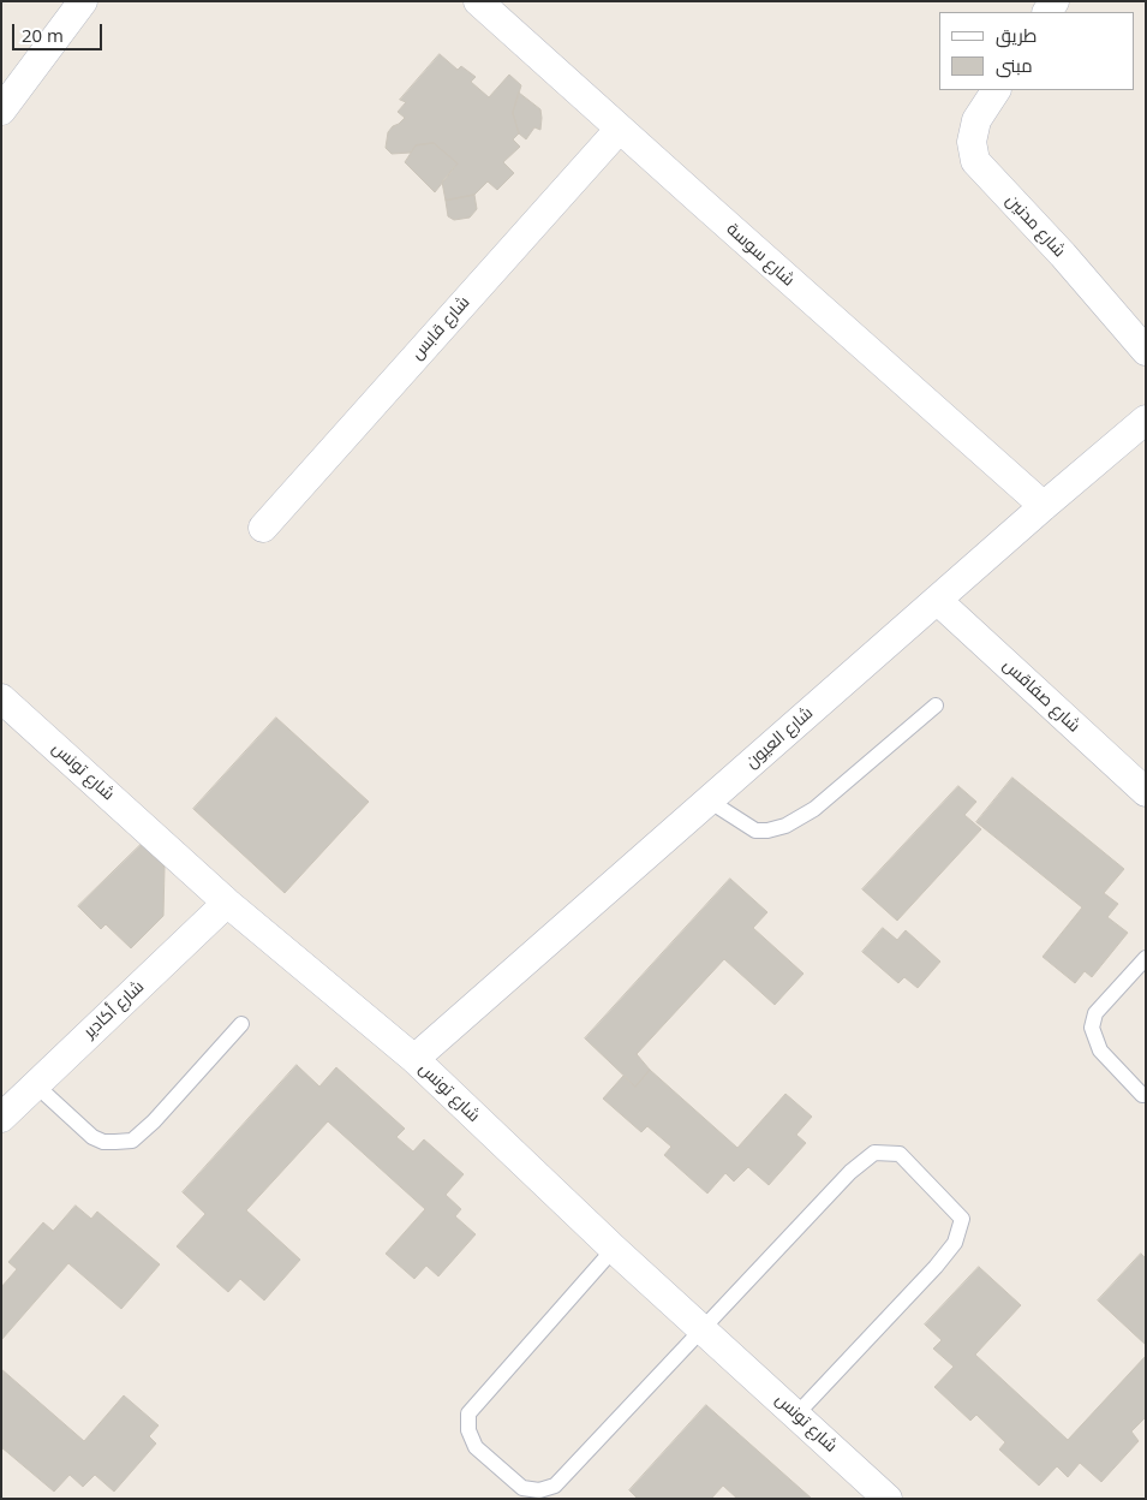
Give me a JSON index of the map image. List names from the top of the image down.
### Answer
{
  "streets": {
    "street": [
      "شارع مدنين",
      "شارع سوسة",
      "شارع قابس",
      "شارع صفاقس",
      "شارع العيون",
      "شارع تونس",
      "شارع أكادير"
    ]
  },
  "crossings": [
    ["شارع سوسة", "شارع قابس"],
    ["شارع سوسة", "شارع العيون"],
    ["شارع صفاقس", "شارع العيون"],
    ["شارع العيون", "شارع تونس"],
    ["شارع تونس", "شارع أكادير"]
  ],
  "legend": ["طريق", "مبنى"],
  "scale_bar": "20 m"
}
